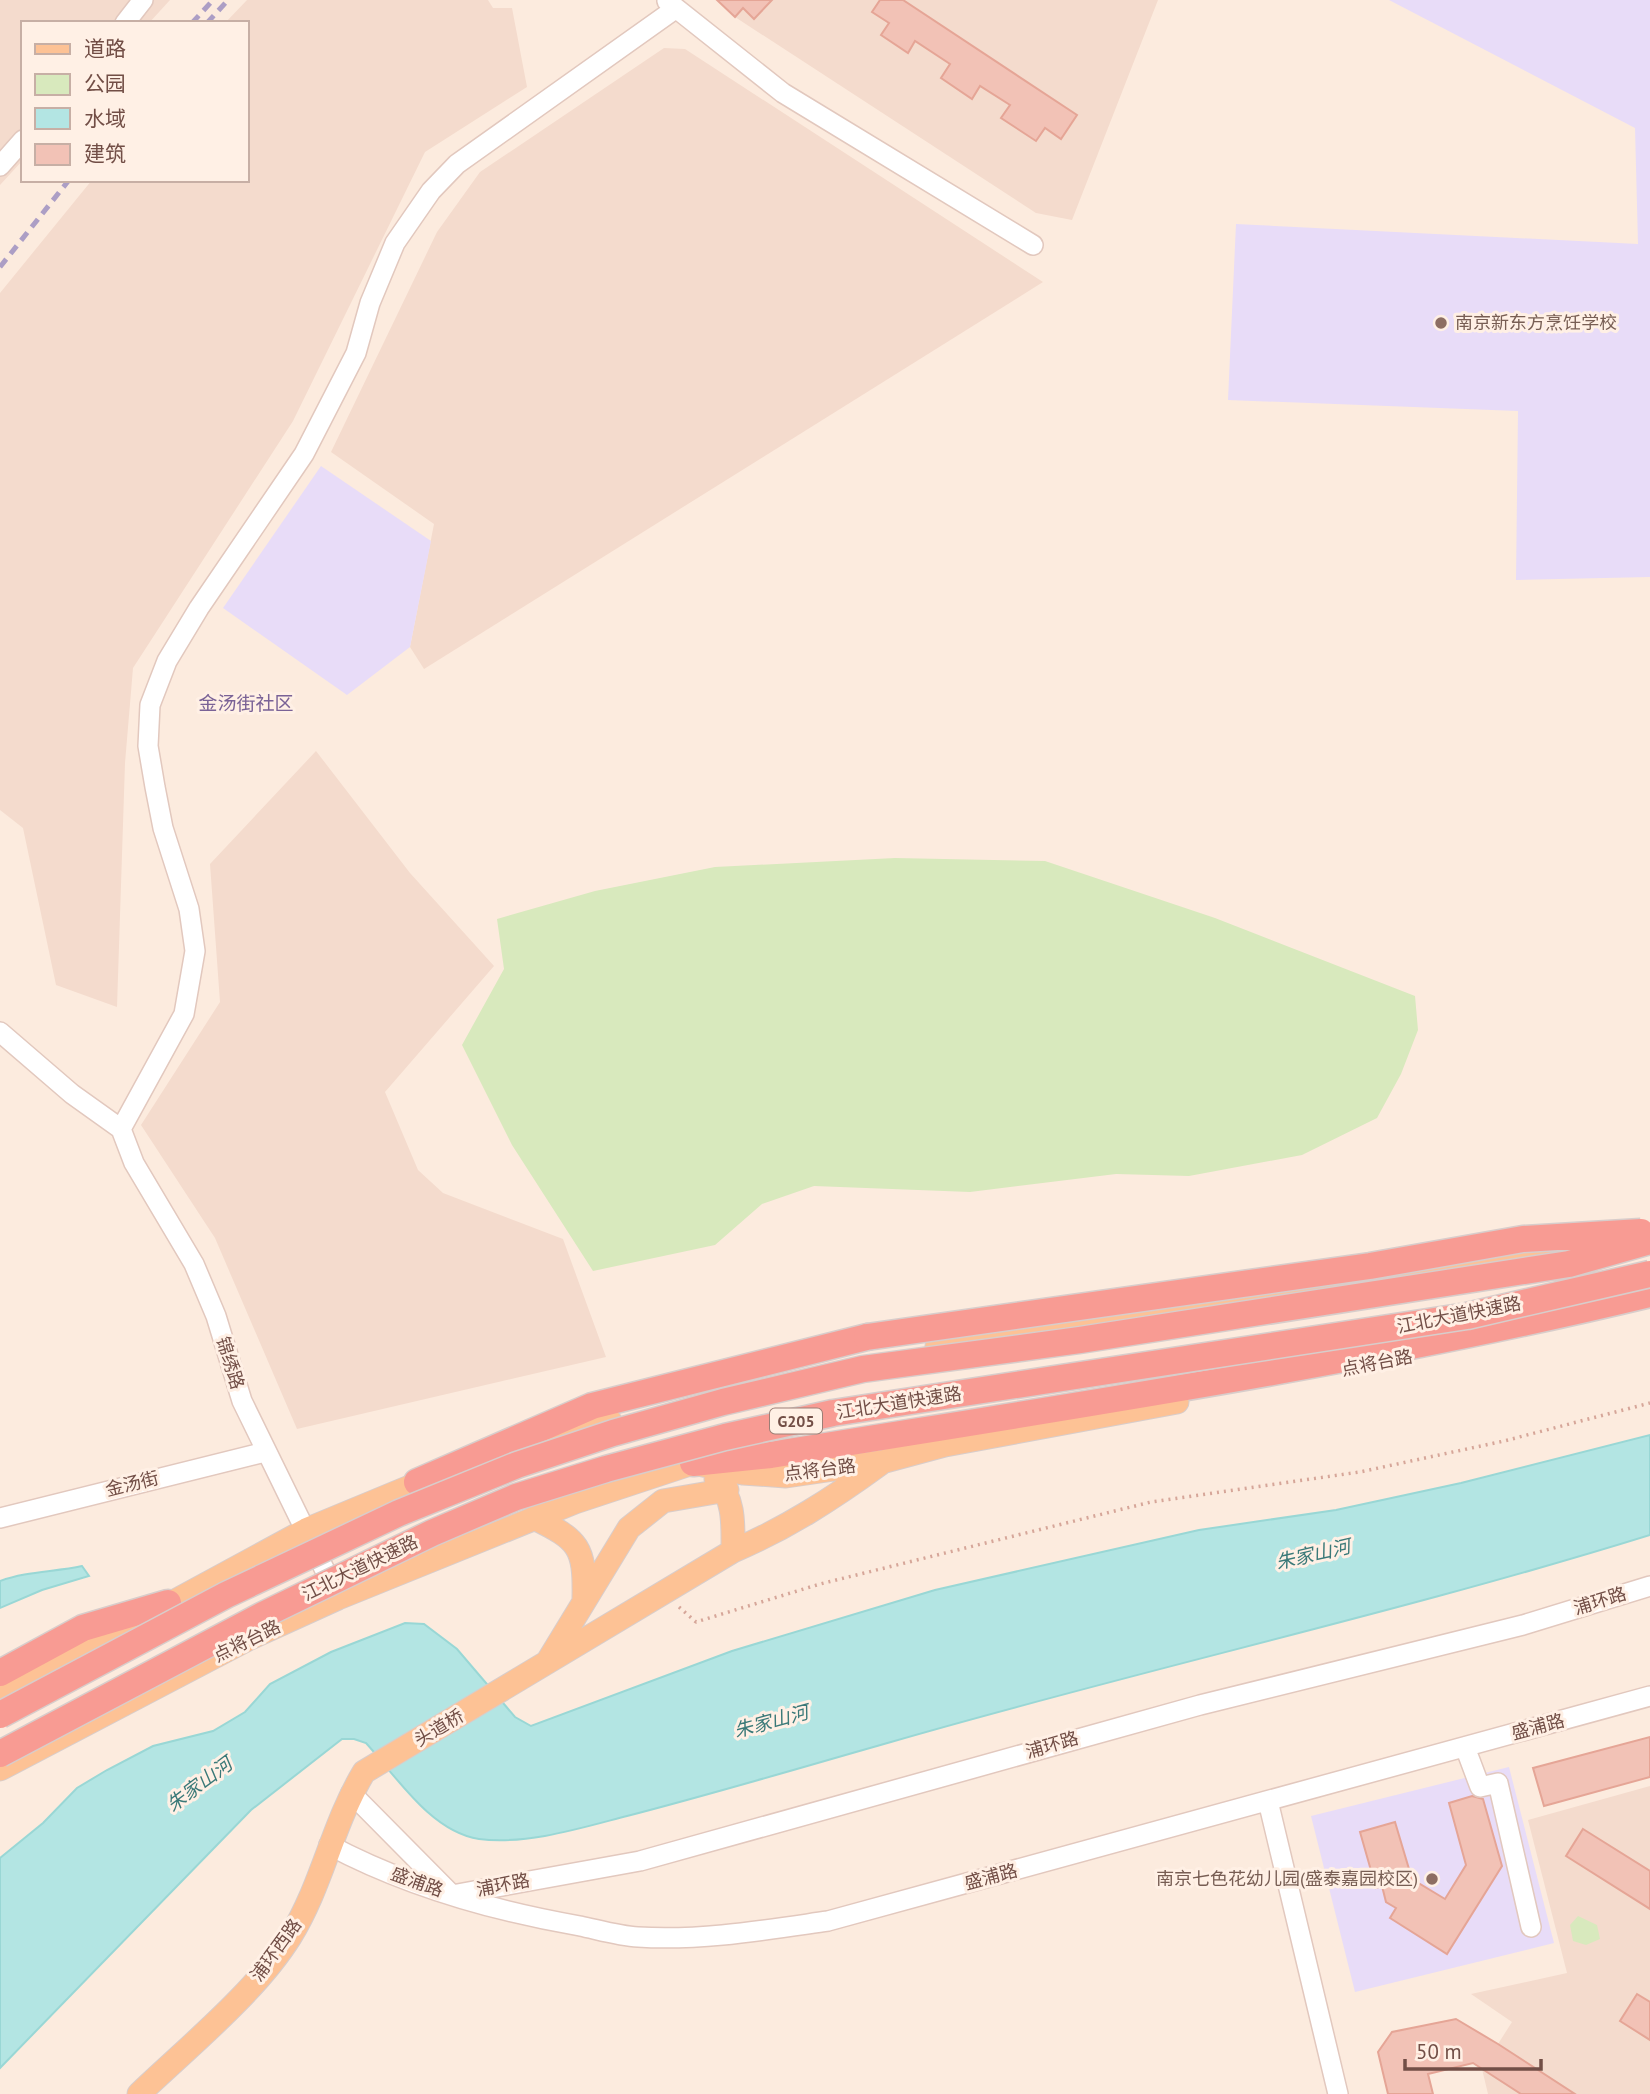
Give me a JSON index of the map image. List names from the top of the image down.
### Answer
{
  "streets": {
    "highway": ["江北大道快速路", "G205"],
    "main road": ["点将台路", "头道桥", "浦环西路"],
    "street": [
      "锦绣路",
      "金汤街",
      "浦环路",
      "盛浦路"
    ]
  },
  "crossings": [
    ["锦绣路", "点将台路"],
    ["锦绣路", "金汤街"],
    ["点将台路", "头道桥"],
    ["浦环路", "盛浦路"],
    ["盛浦路", "浦环西路"],
    ["头道桥", "浦环西路"]
  ],
  "districts": ["金汤街社区"],
  "water": ["朱家山河"],
  "places": ["南京新东方烹饪学校", "南京七色花幼儿园(盛泰嘉园校区)"],
  "legend": [
    "道路",
    "公园",
    "水域",
    "建筑"
  ],
  "scale_bar": "50 m"
}
